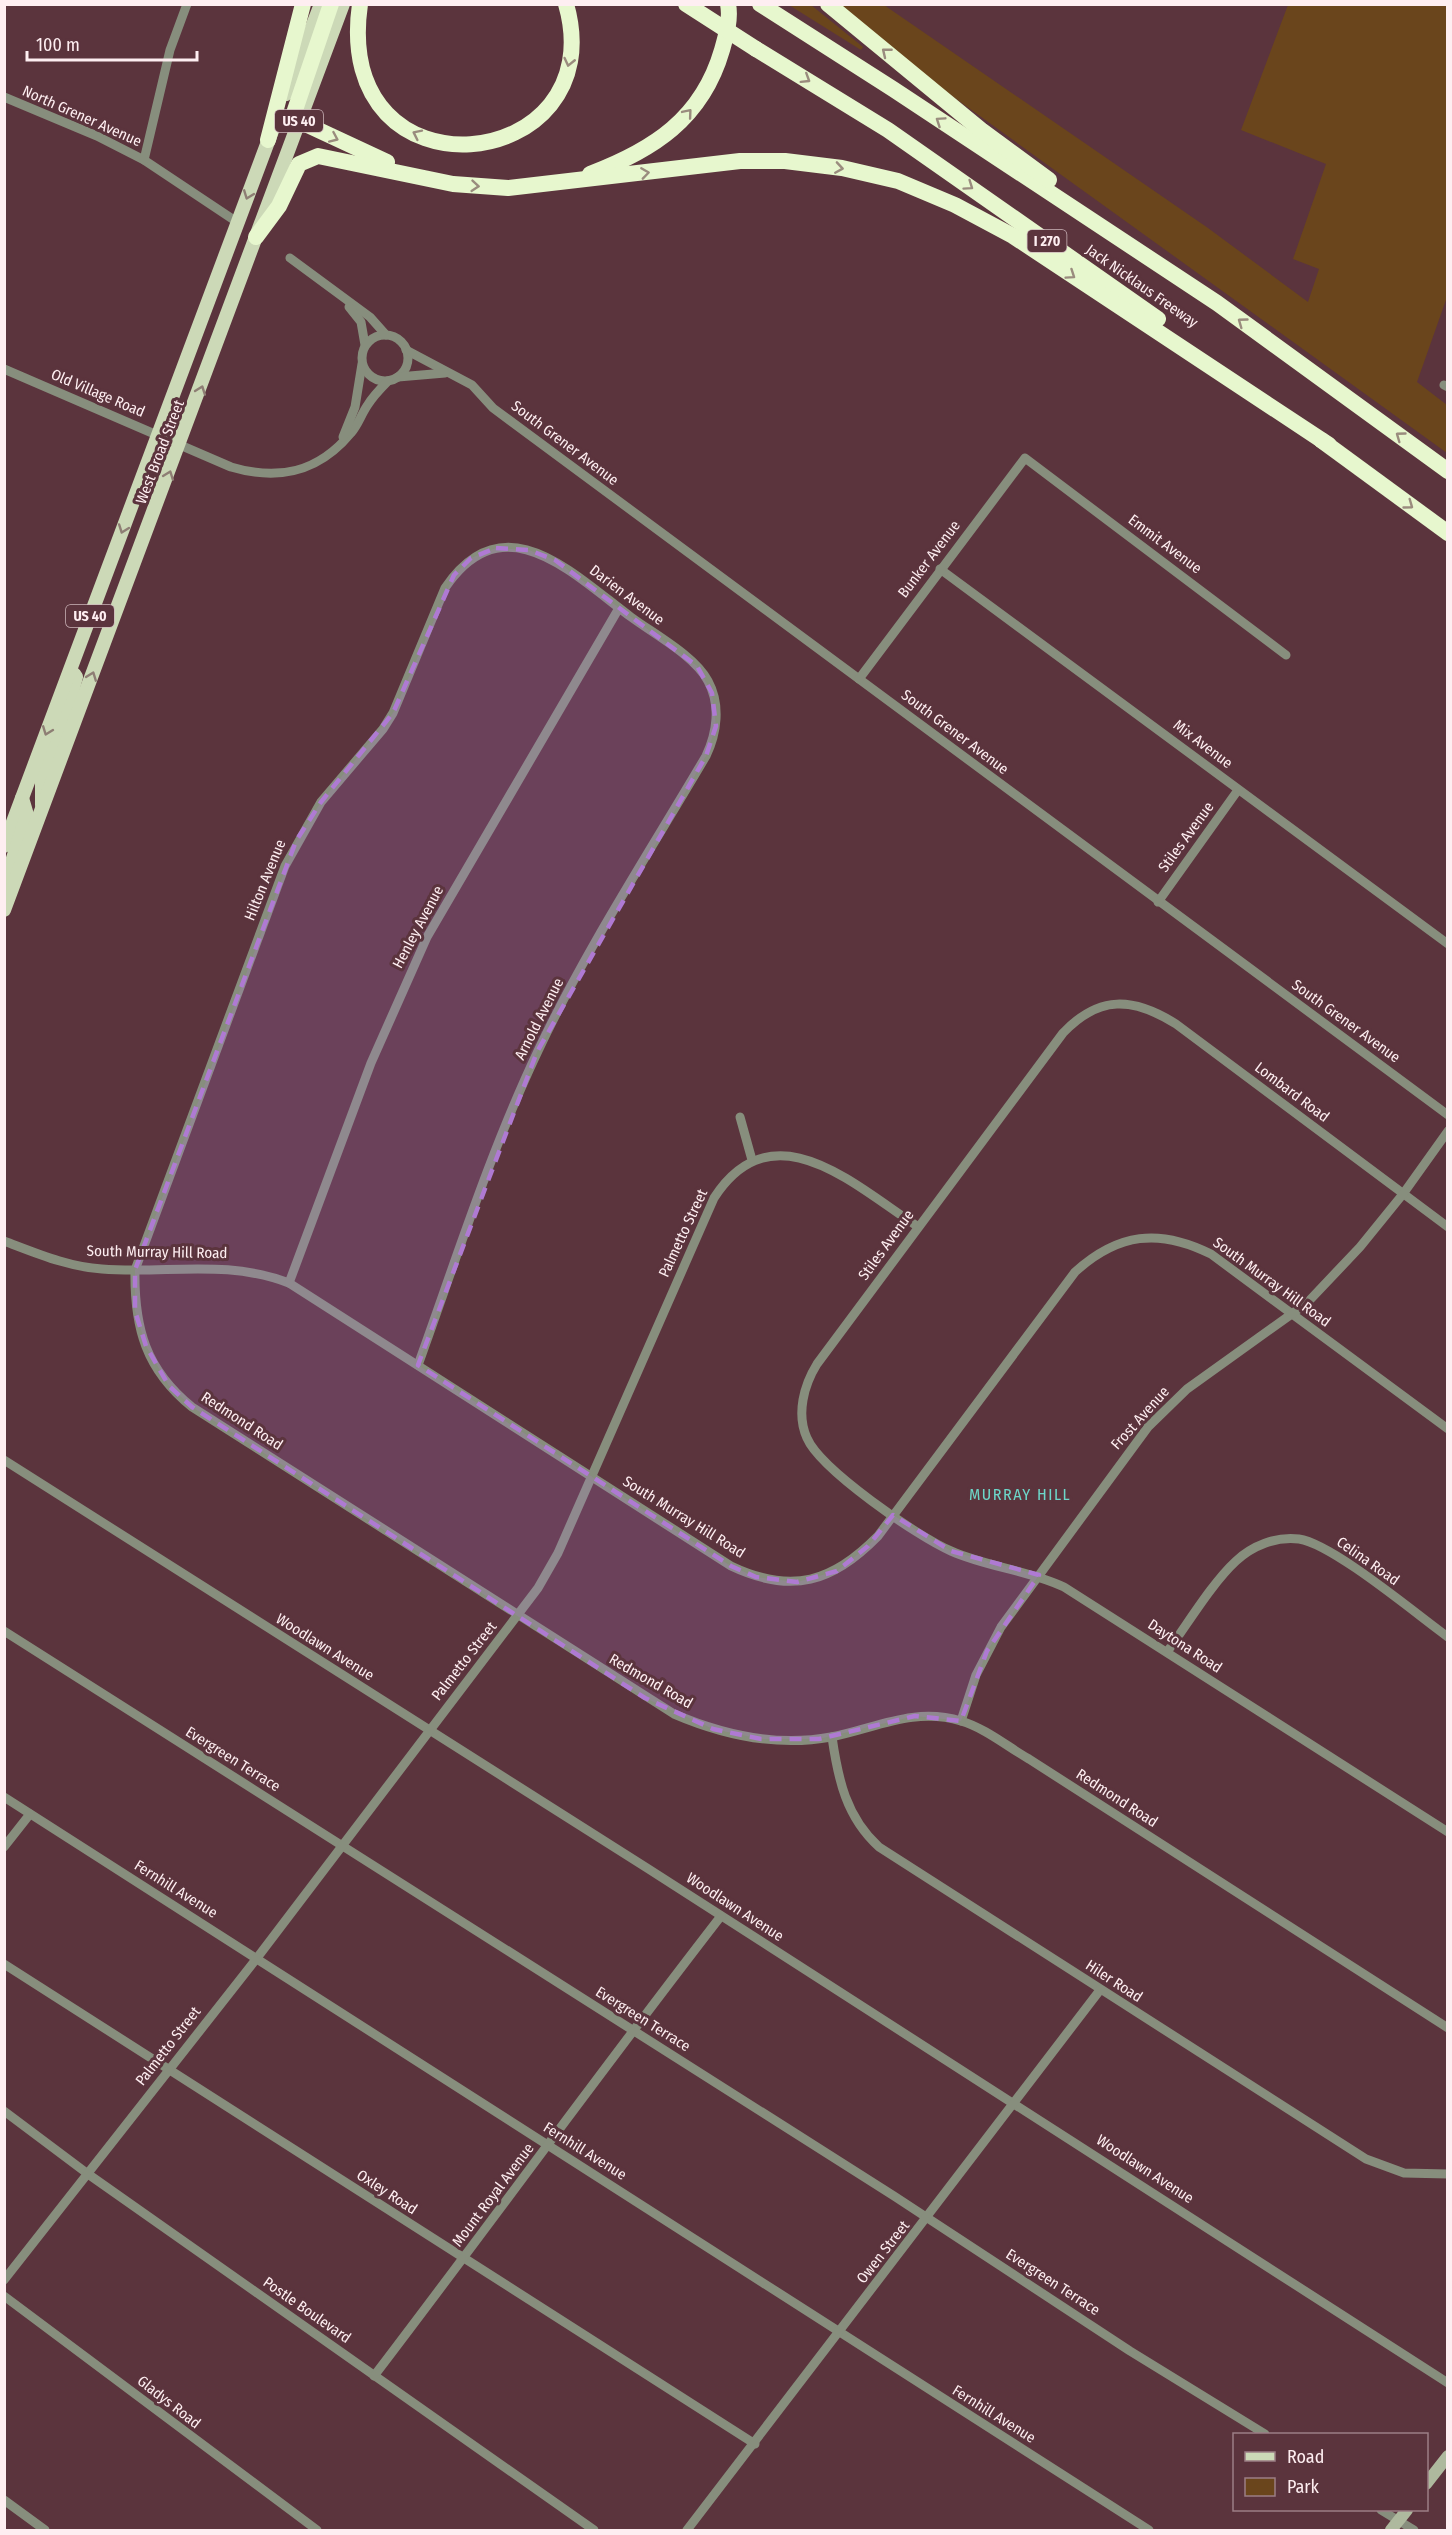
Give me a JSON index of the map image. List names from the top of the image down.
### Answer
{
  "streets": {
    "highway": ["I 270", "Jack Nicklaus Freeway"],
    "main road": ["US 40", "West Broad Street"],
    "street": [
      "North Grener Avenue",
      "Old Village Road",
      "South Grener Avenue",
      "Emmit Avenue",
      "Bunker Avenue",
      "Darien Avenue",
      "Mix Avenue",
      "Stiles Avenue",
      "Hilton Avenue",
      "Henley Avenue",
      "Arnold Avenue",
      "Lombard Road",
      "Palmetto Street",
      "South Murray Hill Road",
      "Frost Avenue",
      "Redmond Road",
      "Celina Road",
      "Daytona Road",
      "Woodlawn Avenue",
      "Evergreen Terrace",
      "Fernhill Avenue",
      "Hiler Road",
      "Oxley Road",
      "Mount Royal Avenue",
      "Owen Street",
      "Postle Boulevard",
      "Gladys Road"
    ]
  },
  "crossings": [
    ["North Grener Avenue", "West Broad Street"],
    ["Old Village Road", "West Broad Street"],
    ["South Grener Avenue", "Bunker Avenue"],
    ["South Grener Avenue", "Stiles Avenue"],
    ["Emmit Avenue", "Bunker Avenue"],
    ["Bunker Avenue", "Mix Avenue"],
    ["Darien Avenue", "Hilton Avenue"],
    ["Darien Avenue", "Henley Avenue"],
    ["Darien Avenue", "Arnold Avenue"],
    ["Mix Avenue", "Stiles Avenue"],
    ["Stiles Avenue", "Lombard Road"],
    ["Stiles Avenue", "South Murray Hill Road"],
    ["Stiles Avenue", "Daytona Road"],
    ["Hilton Avenue", "South Murray Hill Road"],
    ["Hilton Avenue", "Redmond Road"],
    ["Henley Avenue", "South Murray Hill Road"],
    ["Arnold Avenue", "South Murray Hill Road"],
    ["Lombard Road", "Frost Avenue"],
    ["Palmetto Street", "South Murray Hill Road"],
    ["Palmetto Street", "Redmond Road"],
    ["Palmetto Street", "Woodlawn Avenue"],
    ["Palmetto Street", "Evergreen Terrace"],
    ["Palmetto Street", "Fernhill Avenue"],
    ["Palmetto Street", "Oxley Road"],
    ["Palmetto Street", "Postle Boulevard"],
    ["South Murray Hill Road", "Frost Avenue"],
    ["South Murray Hill Road", "Redmond Road"],
    ["South Murray Hill Road", "Daytona Road"],
    ["Frost Avenue", "Redmond Road"],
    ["Frost Avenue", "Daytona Road"],
    ["Redmond Road", "Hiler Road"],
    ["Celina Road", "Daytona Road"],
    ["Woodlawn Avenue", "Mount Royal Avenue"],
    ["Woodlawn Avenue", "Owen Street"],
    ["Evergreen Terrace", "Mount Royal Avenue"],
    ["Evergreen Terrace", "Owen Street"],
    ["Fernhill Avenue", "Mount Royal Avenue"],
    ["Fernhill Avenue", "Owen Street"],
    ["Hiler Road", "Owen Street"],
    ["Oxley Road", "Mount Royal Avenue"],
    ["Oxley Road", "Owen Street"],
    ["Mount Royal Avenue", "Postle Boulevard"]
  ],
  "districts": ["MURRAY HILL"],
  "legend": ["Road", "Park"],
  "scale_bar": "100 m"
}
